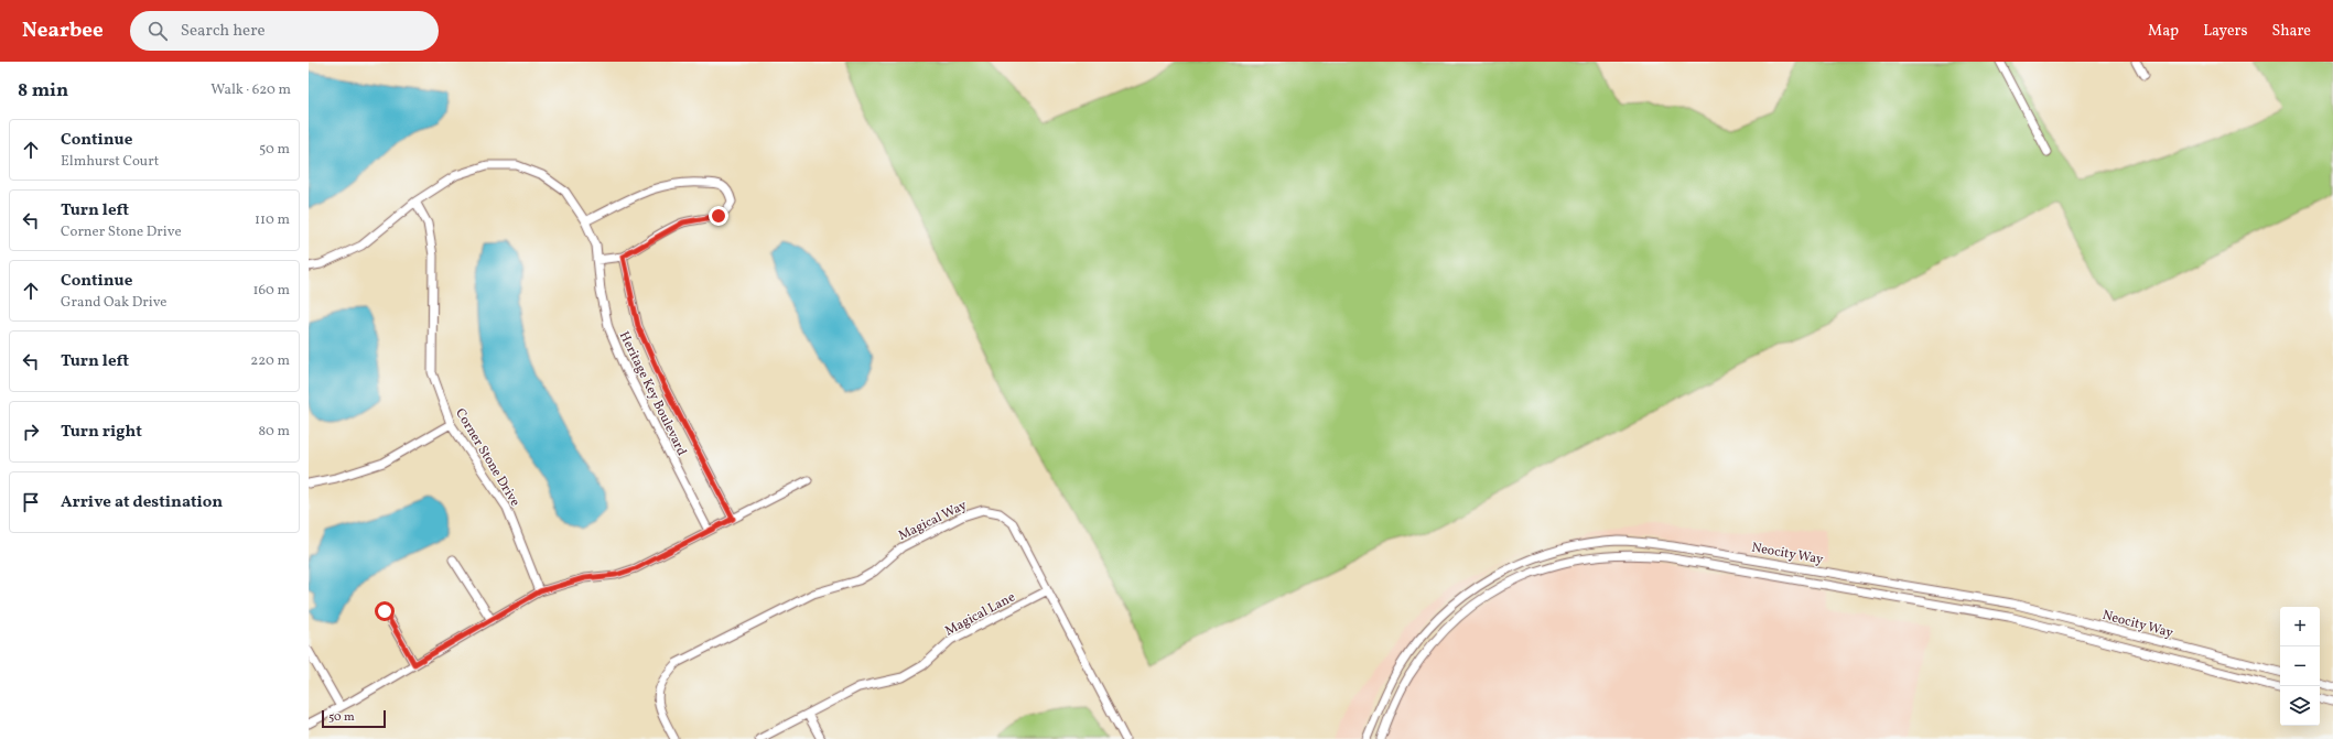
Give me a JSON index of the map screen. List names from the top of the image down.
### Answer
{
  "streets": {
    "street": [
      "Heritage Key Boulevard",
      "Corner Stone Drive",
      "Magical Way",
      "Neocity Way",
      "Magical Lane"
    ]
  },
  "crossings": [
    ["Heritage Key Boulevard", "Corner Stone Drive"],
    ["Magical Way", "Magical Lane"]
  ],
  "scale_bar": "50 m",
  "page": {
    "header": "Nearbee",
    "search": "Search here",
    "nav": ["Map", "Layers", "Share"],
    "heading": ["8 min", "Walk · 620 m"],
    "list": [
      ["Continue", "Elmhurst Court", "50 m"],
      ["Turn left", "Corner Stone Drive", "110 m"],
      ["Continue", "Grand Oak Drive", "160 m"],
      ["Turn left", "220 m"],
      ["Turn right", "80 m"],
      "Arrive at destination"
    ],
    "map_buttons": ["+", "−"],
    "scale": "50 m"
  }
}
